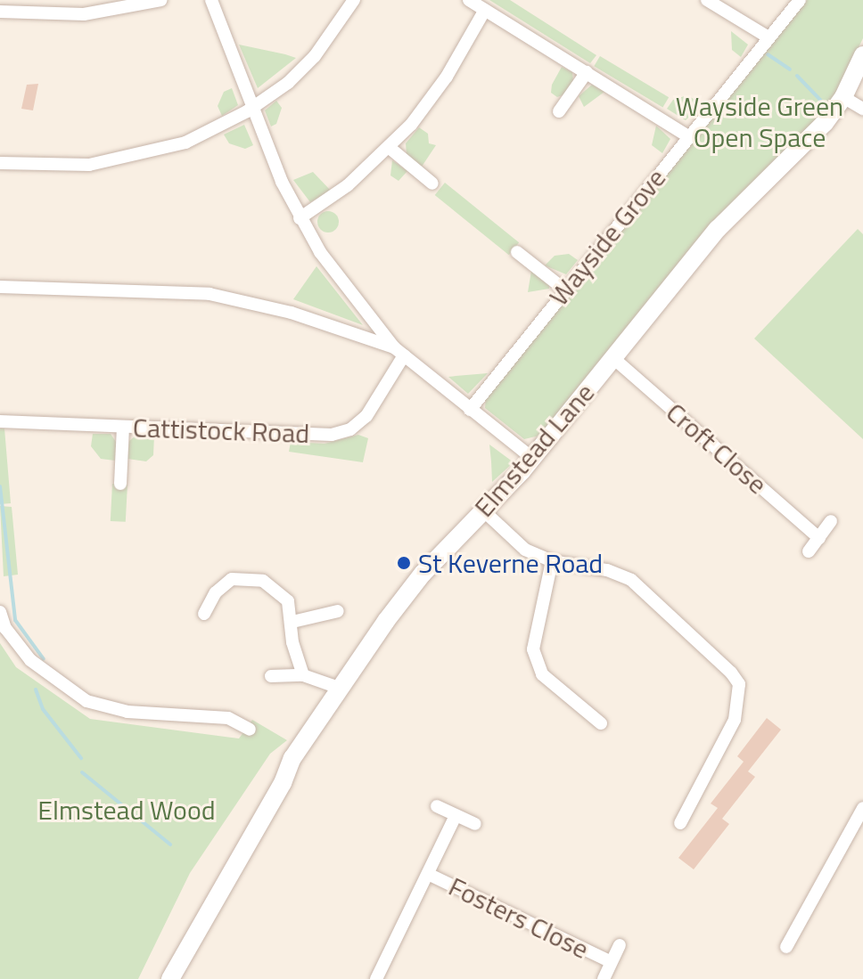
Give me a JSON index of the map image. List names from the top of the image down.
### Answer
{
  "streets": {
    "street": [
      "Wayside Grove",
      "Cattistock Road",
      "Croft Close",
      "Elmstead Lane",
      "Fosters Close"
    ]
  },
  "crossings": [
    ["Croft Close", "Elmstead Lane"]
  ],
  "parks": ["Wayside Green Open Space", "Elmstead Wood"],
  "places": ["St Keverne Road"]
}
